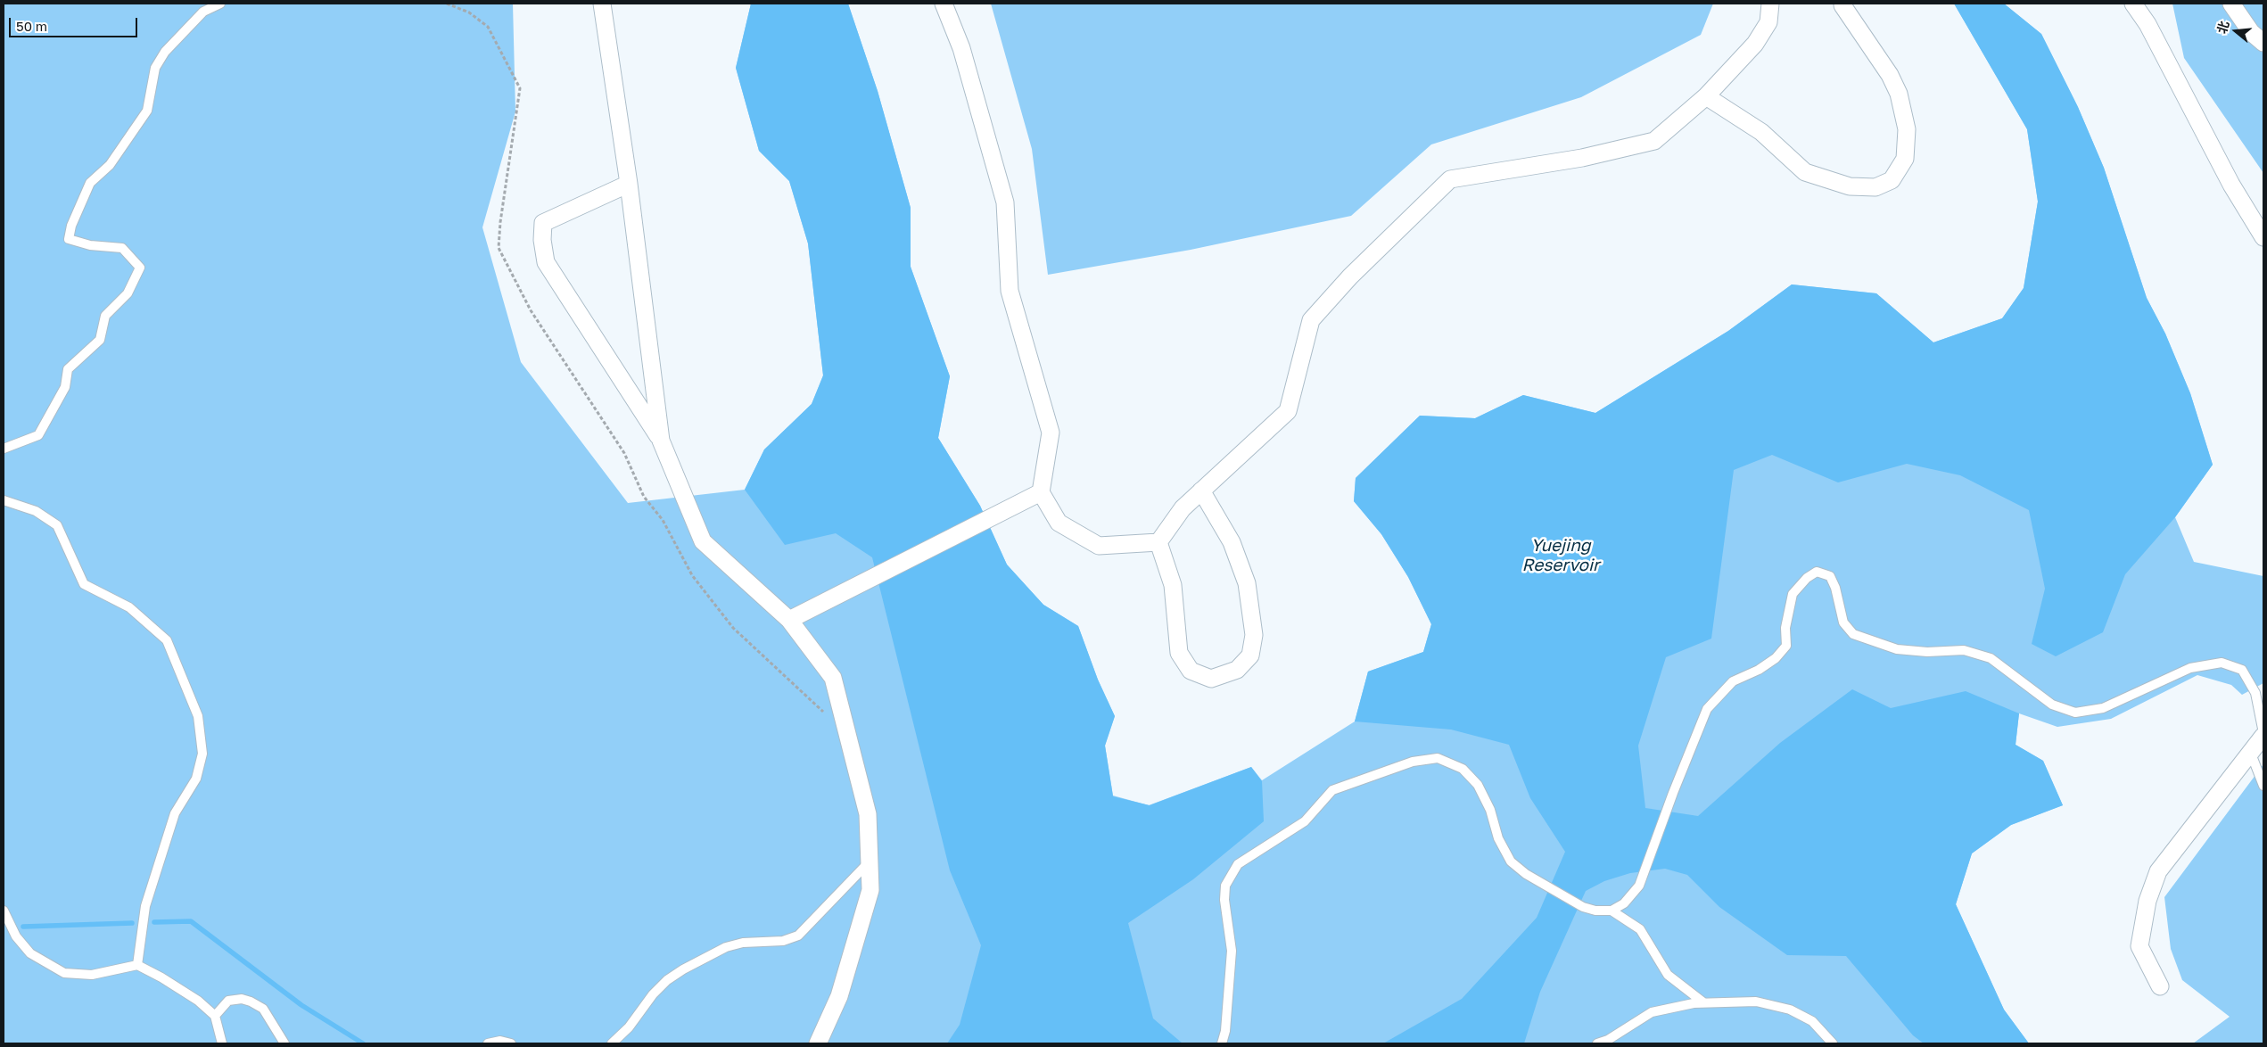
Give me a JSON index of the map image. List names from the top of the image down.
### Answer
{
  "water": ["Yuejing Reservoir"],
  "scale_bar": "50 m",
  "north": "left"
}
